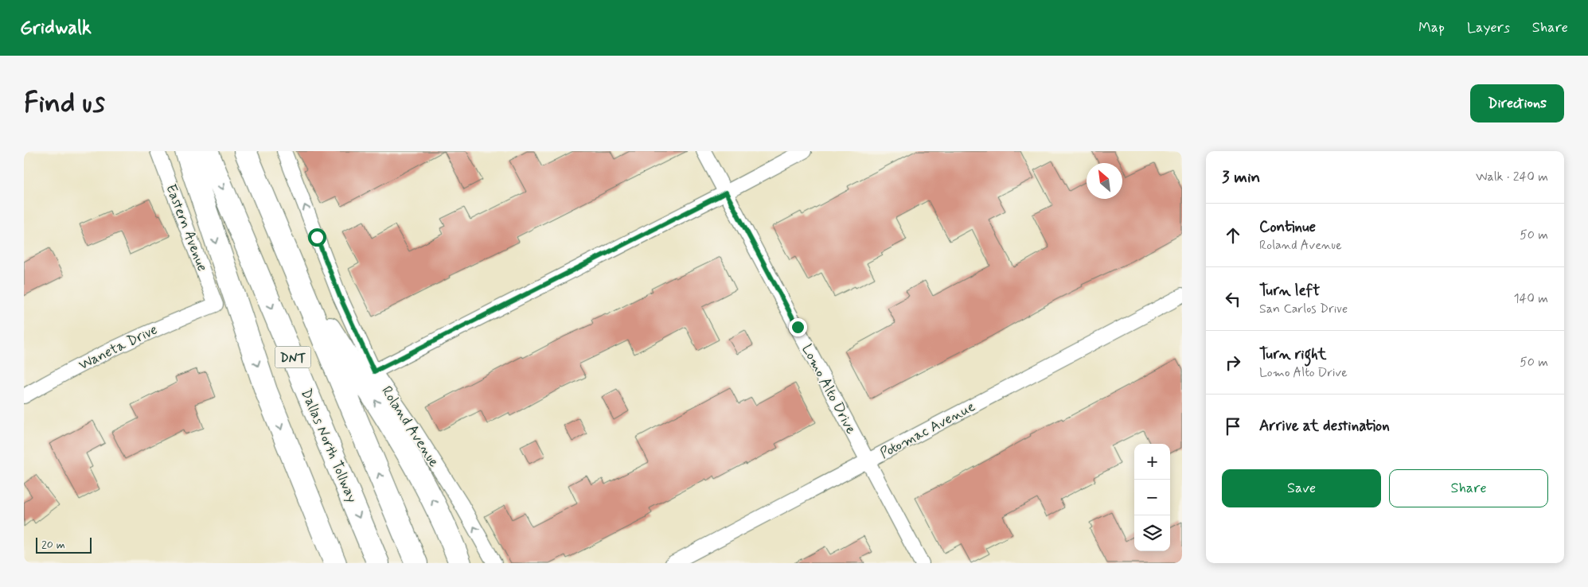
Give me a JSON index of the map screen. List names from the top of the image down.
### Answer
{
  "streets": {
    "highway": ["DNT", "Dallas North Tollway"],
    "street": [
      "Eastern Avenue",
      "Waneta Drive",
      "Lomo Alto Drive",
      "Roland Avenue",
      "Potomac Avenue"
    ]
  },
  "crossings": [
    ["Eastern Avenue", "Waneta Drive"],
    ["Lomo Alto Drive", "Potomac Avenue"]
  ],
  "one_way": ["Roland Avenue"],
  "scale_bar": "20 m",
  "north": "top left",
  "page": {
    "header": "Gridwalk",
    "nav": ["Map", "Layers", "Share"],
    "buttons": [
      "Directions",
      ["Save", "Share"]
    ],
    "title": "Find us",
    "heading": ["3 min", "Walk · 240 m"],
    "list": [
      ["Continue", "Roland Avenue", "50 m"],
      ["Turn left", "San Carlos Drive", "140 m"],
      ["Turn right", "Lomo Alto Drive", "50 m"],
      "Arrive at destination"
    ],
    "map_buttons": ["+", "−"],
    "scale": "20 m"
  }
}
